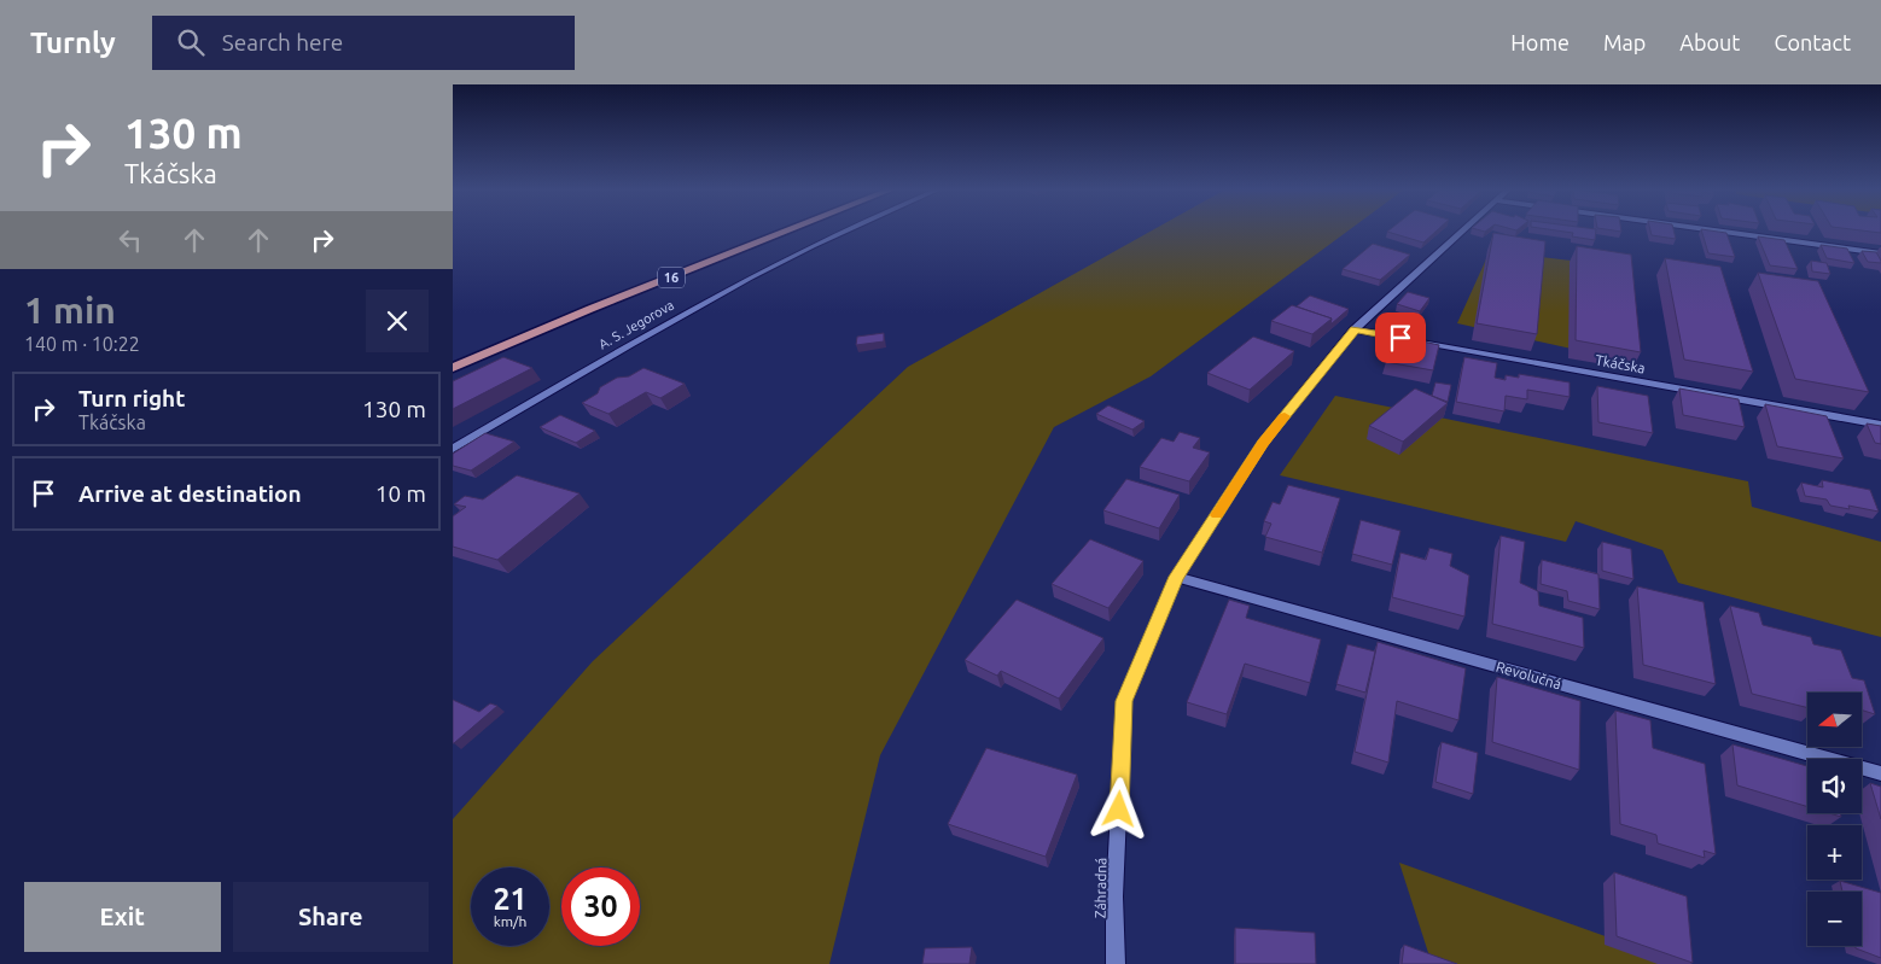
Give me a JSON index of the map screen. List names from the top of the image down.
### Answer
{
  "streets": {
    "main road": ["16"],
    "street": [
      "A. S. Jegorova",
      "Tkáčska",
      "Revolučná",
      "Záhradná"
    ]
  },
  "crossings": [
    ["Tkáčska", "Záhradná"],
    ["Revolučná", "Záhradná"]
  ],
  "north": "left",
  "page": {
    "header": "Turnly",
    "search": "Search here",
    "nav": [
      "Home",
      "Map",
      "About",
      "Contact"
    ],
    "turn": ["130 m", "Tkáčska"],
    "heading": ["1 min", "140 m · 10:22"],
    "list": [
      {
        "name": "Turn right",
        "note": "Tkáčska",
        "value": "130 m"
      },
      {
        "name": "Arrive at destination",
        "value": "10 m"
      }
    ],
    "map_buttons": ["+", "−"],
    "speed": "21 km/h",
    "limit": "30",
    "buttons": ["Exit", "Share"]
  }
}
